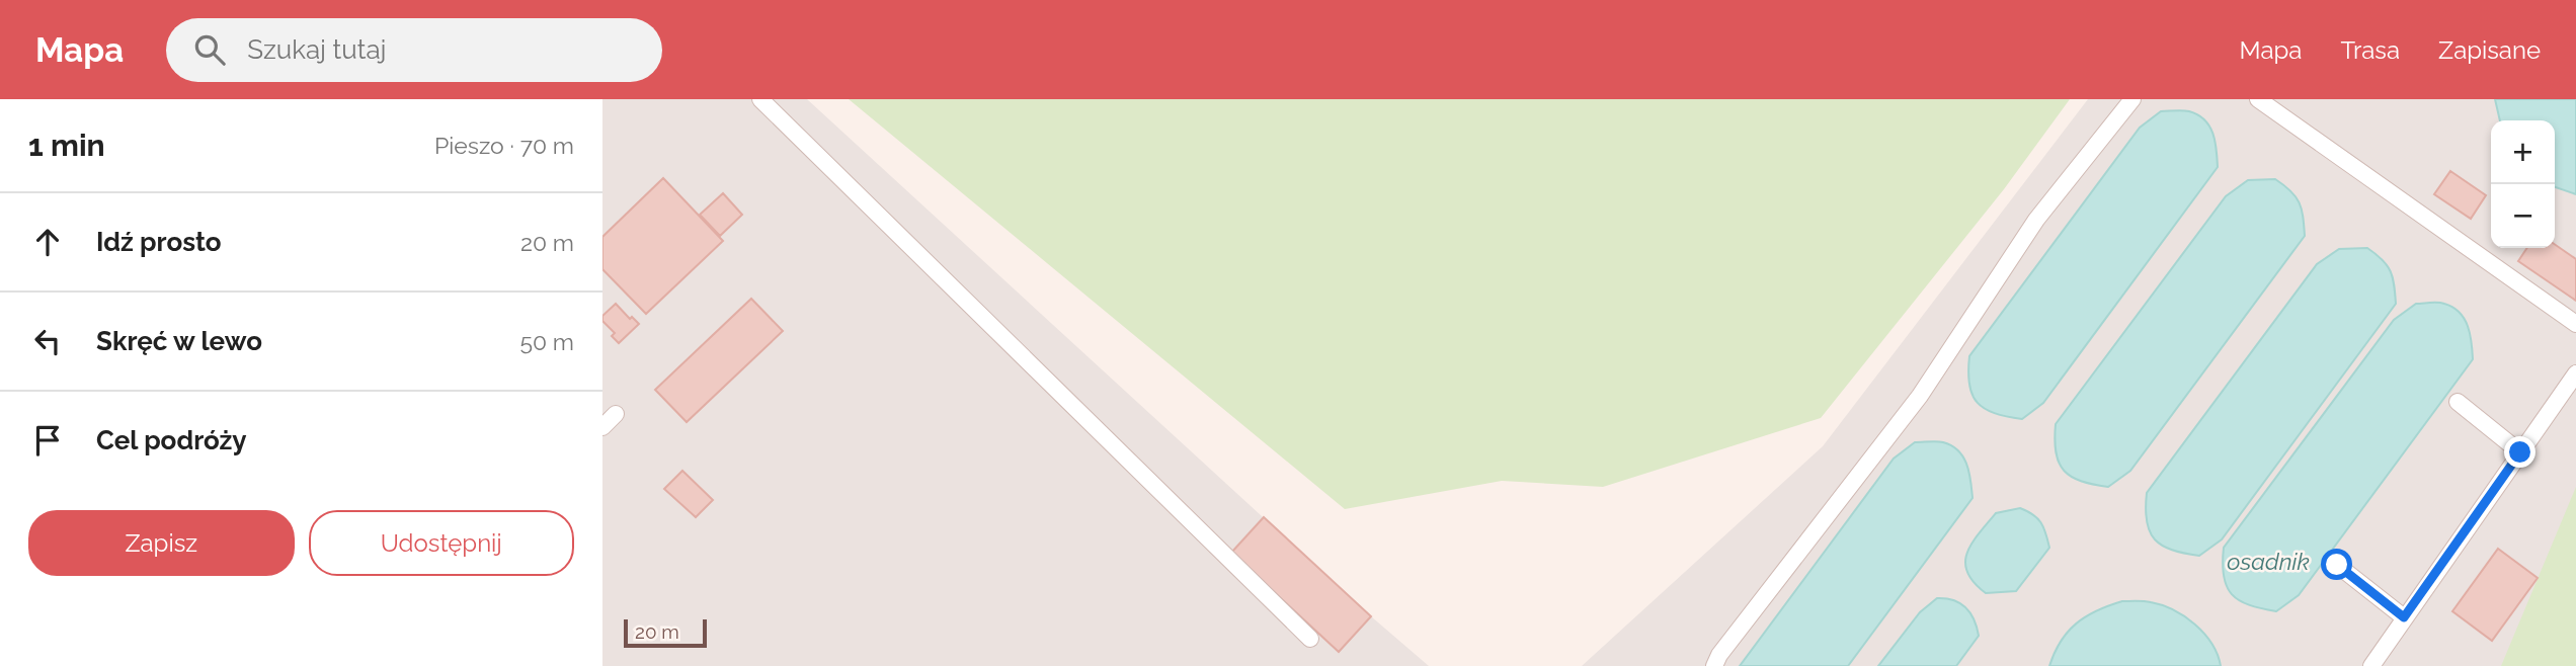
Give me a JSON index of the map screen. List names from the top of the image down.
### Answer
{
  "water": ["osadnik"],
  "scale_bar": "20 m",
  "page": {
    "header": "Mapa",
    "search": "Szukaj tutaj",
    "nav": ["Mapa", "Trasa", "Zapisane"],
    "heading": ["1 min", "Pieszo · 70 m"],
    "map_buttons": ["+", "−"],
    "list": [
      ["Idź prosto", "20 m"],
      ["Skręć w lewo", "50 m"],
      "Cel podróży"
    ],
    "buttons": ["Zapisz", "Udostępnij"],
    "scale": "20 m"
  }
}
